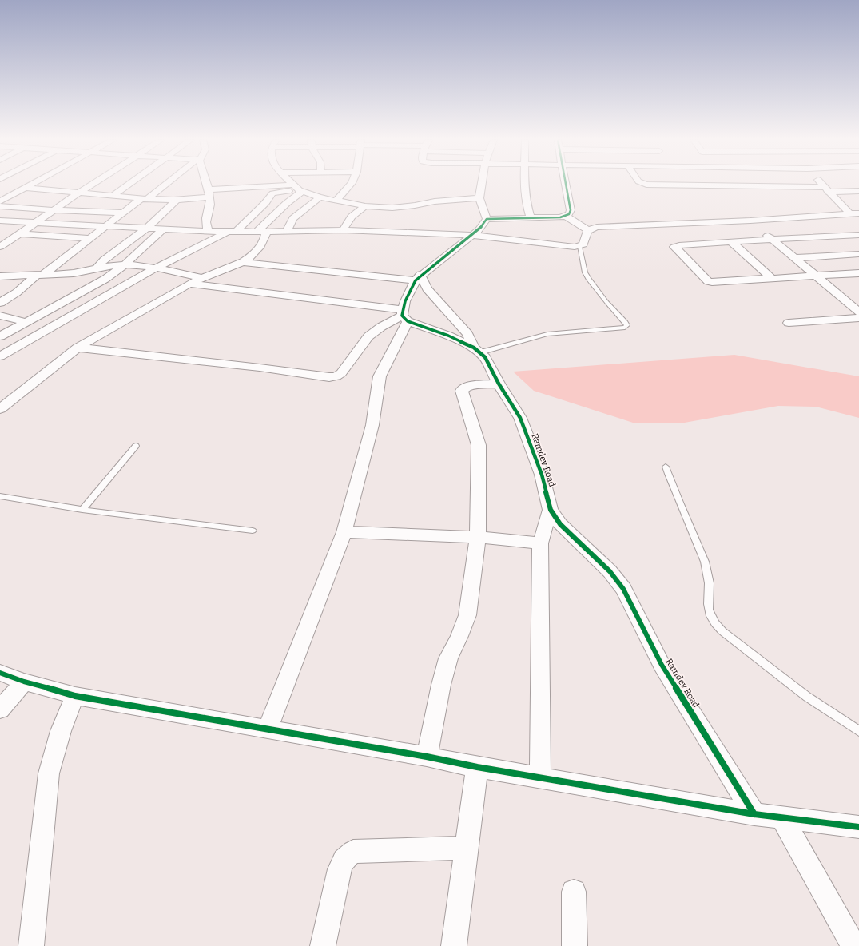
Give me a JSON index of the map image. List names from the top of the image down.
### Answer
{
  "streets": {
    "street": ["Ramdev Road"]
  }
}
